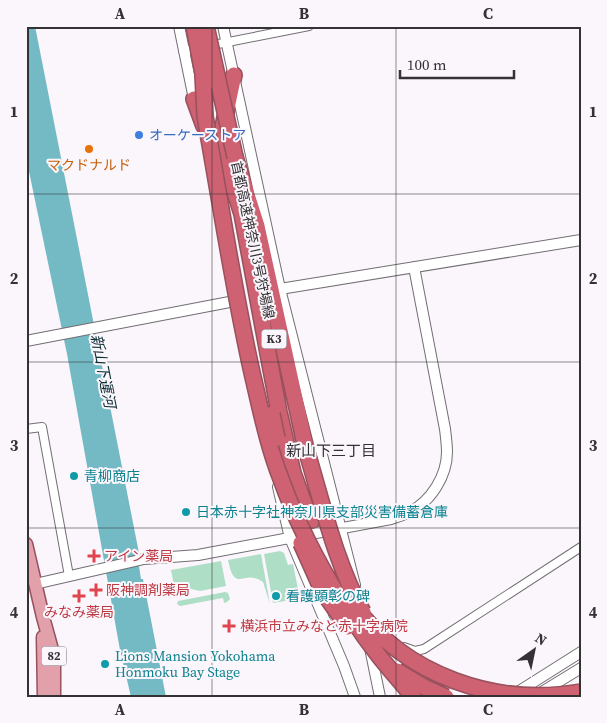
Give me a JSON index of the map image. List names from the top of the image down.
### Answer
{
  "streets": {
    "highway": ["首都高速神奈川3号狩場線", "K3"],
    "main road": ["82"]
  },
  "crossings": [
    ["首都高速神奈川3号狩場線", "K3"]
  ],
  "districts": ["新山下三丁目"],
  "water": ["新山下運河"],
  "places": {
    "other": [
      "オーケーストア",
      "マクドナルド",
      "青柳商店",
      "日本赤十字社神奈川県支部災害備蓄倉庫",
      "看護顕彰の碑",
      "Lions Mansion Yokohama Honmoku Bay Stage"
    ],
    "health": [
      "アイン薬局",
      "阪神調剤薬局",
      "みなみ薬局",
      "横浜市立みなと赤十字病院"
    ]
  },
  "scale_bar": "100 m",
  "north": "top right",
  "grid": {
    "columns": ["A", "B", "C"],
    "rows": [
      "1",
      "2",
      "3",
      "4"
    ]
  }
}
